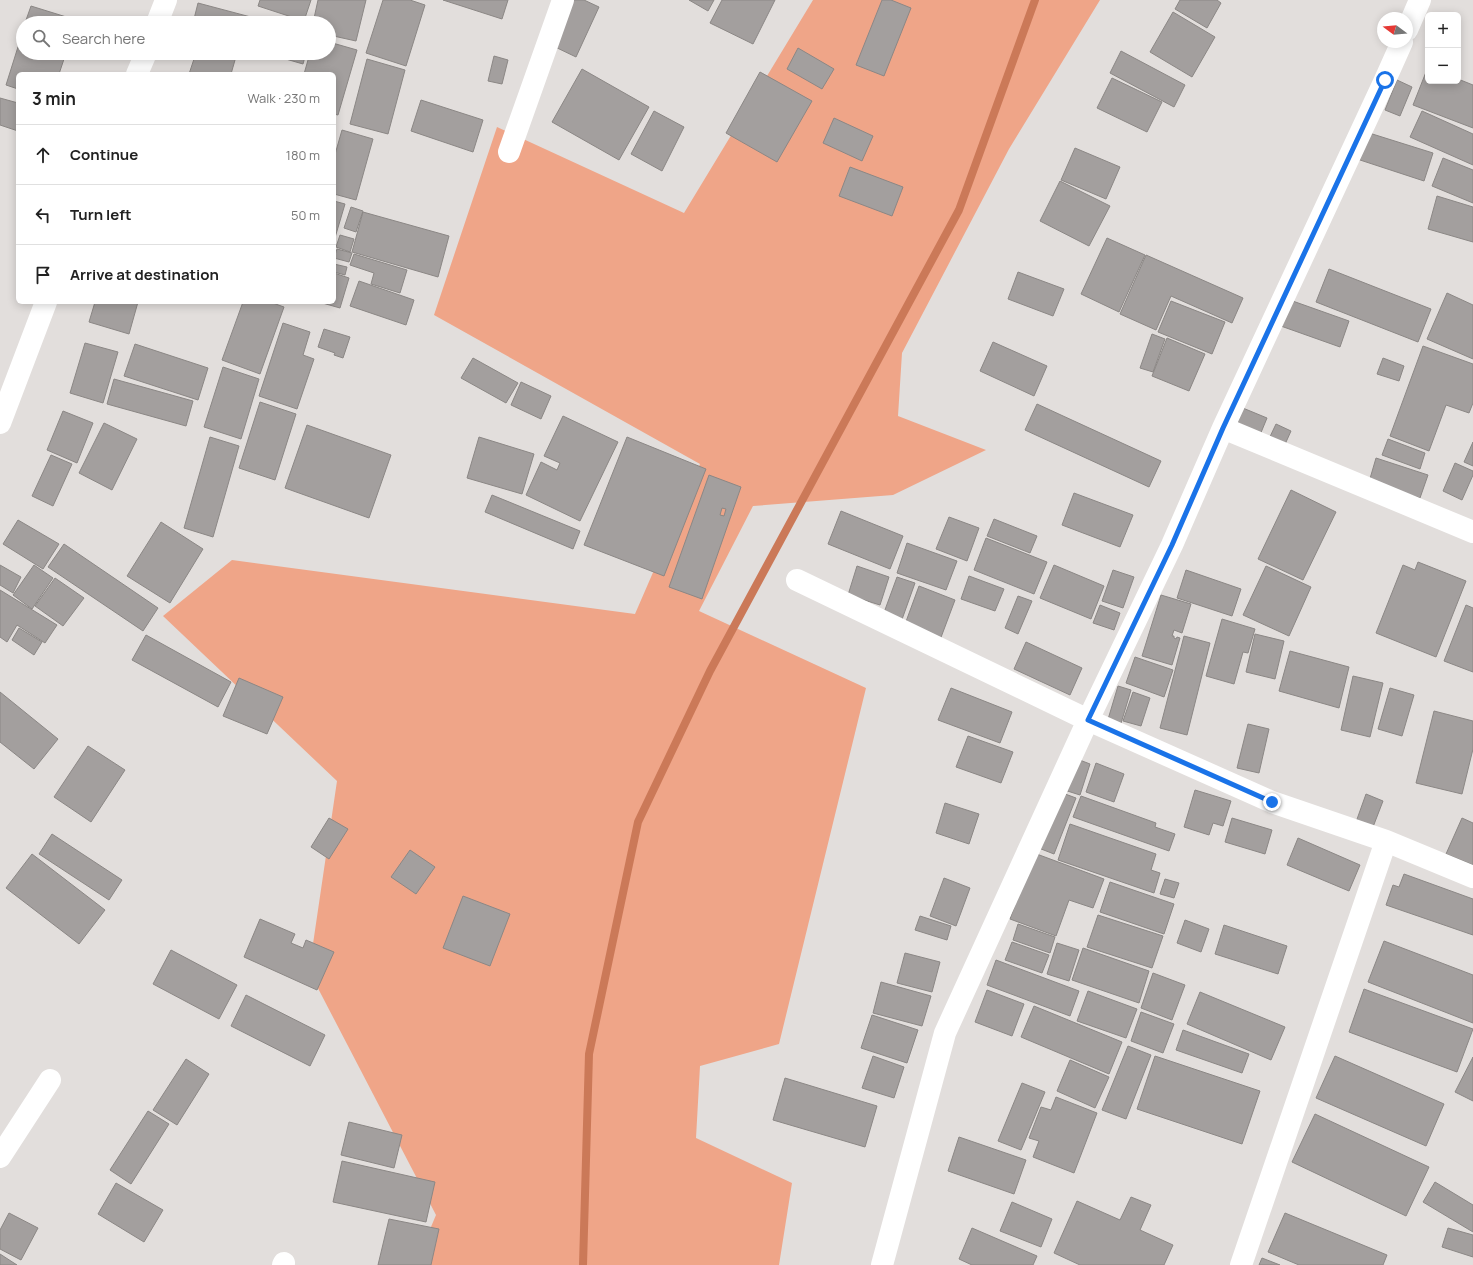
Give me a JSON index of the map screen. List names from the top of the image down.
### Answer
{
  "north": "left",
  "page": {
    "map_buttons": ["+", "−"],
    "search": "Search here",
    "heading": ["3 min", "Walk · 230 m"],
    "list": [
      ["Continue", "180 m"],
      ["Turn left", "50 m"],
      "Arrive at destination"
    ]
  }
}
